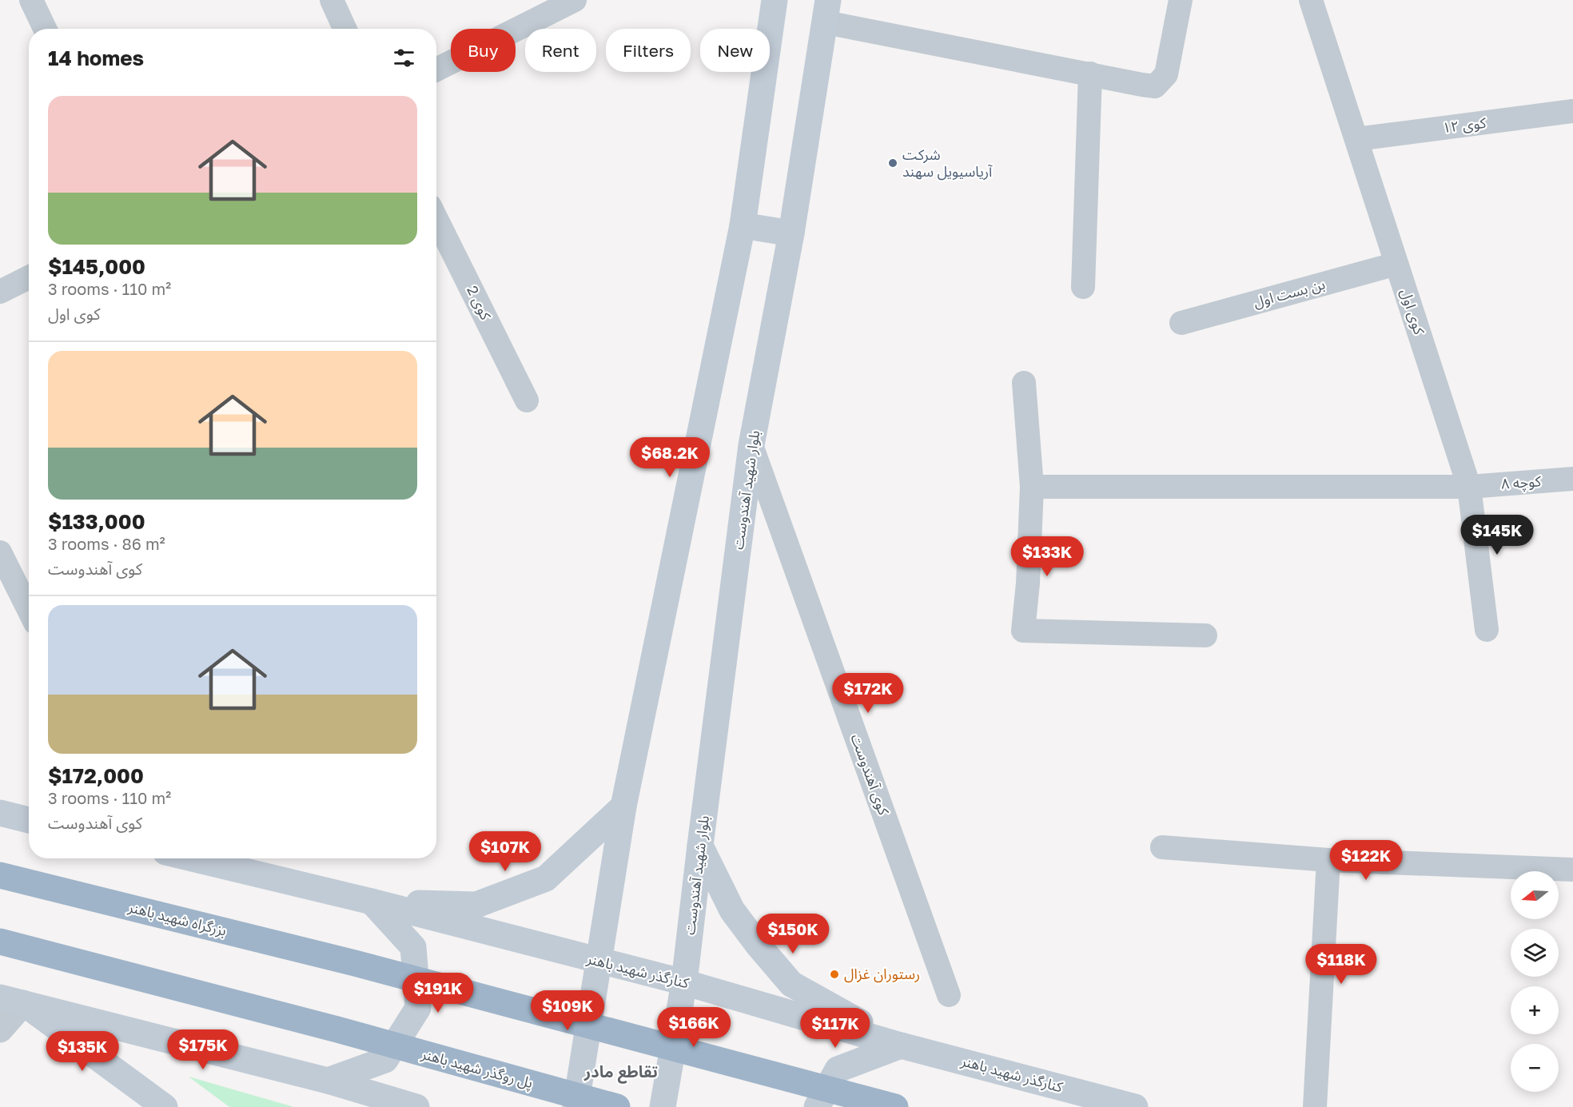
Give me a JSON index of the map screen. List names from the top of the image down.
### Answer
{
  "streets": {
    "highway": ["بزرگراه شهید باهنر", "پل روگذر شهید باهنر"],
    "main road": ["بلوار شهید آهندوست", "کنارگذر شهید باهنر"],
    "street": [
      "کوی ۱۲",
      "بن بست اول",
      "کوی 2",
      "کوی اول",
      "کوچه ۸",
      "کوی آهندوست"
    ]
  },
  "crossings": [
    ["کوی ۱۲", "کوی اول"],
    ["بن بست اول", "کوی اول"],
    ["کوی اول", "کوچه ۸"],
    ["بلوار شهید آهندوست", "کوی آهندوست"],
    ["بلوار شهید آهندوست", "کنارگذر شهید باهنر"]
  ],
  "districts": ["تقاطع مادر"],
  "places": ["شرکت آریاسیویل سهند", "رستوران غزال"],
  "north": "left",
  "page": {
    "chip": [
      "Buy",
      "Rent",
      "Filters",
      "New"
    ],
    "heading": "14 homes",
    "list": [
      {
        "name": "$145,000",
        "note": "3 rooms · 110 m² · کوی اول"
      },
      {
        "name": "$133,000",
        "note": "3 rooms · 86 m² · کوی آهندوست"
      },
      {
        "name": "$172,000",
        "note": "3 rooms · 110 m² · کوی آهندوست"
      }
    ],
    "price": [
      "$68.2K",
      "$145K",
      "$133K",
      "$172K",
      "$107K",
      "$122K",
      "$150K",
      "$118K",
      "$191K",
      "$109K",
      "$166K",
      "$117K",
      "$175K",
      "$135K"
    ],
    "map_buttons": ["+", "−"]
  }
}
